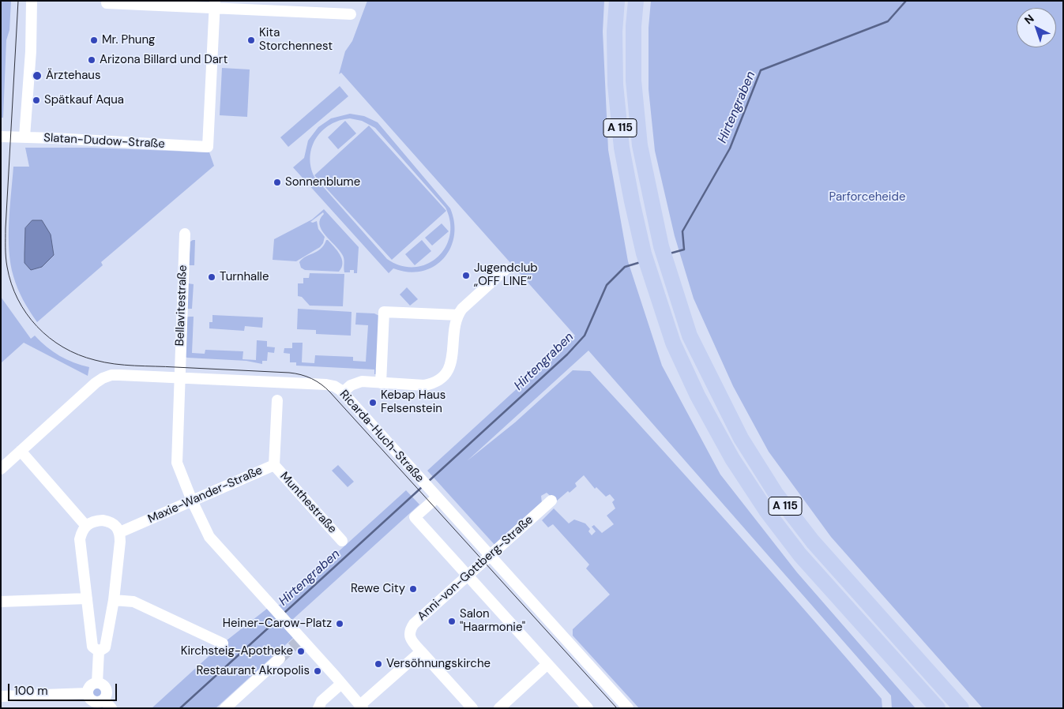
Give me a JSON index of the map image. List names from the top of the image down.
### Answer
{
  "streets": {
    "highway": ["A 115"],
    "street": [
      "Slatan-Dudow-Straße",
      "Bellavitestraße",
      "Ricarda-Huch-Straße",
      "Maxie-Wander-Straße",
      "Munthestraße",
      "Anni-von-Gottberg-Straße"
    ]
  },
  "crossings": [
    ["Bellavitestraße", "Ricarda-Huch-Straße"],
    ["Bellavitestraße", "Maxie-Wander-Straße"],
    ["Ricarda-Huch-Straße", "Anni-von-Gottberg-Straße"],
    ["Maxie-Wander-Straße", "Munthestraße"]
  ],
  "water": ["Hirtengraben"],
  "parks": ["Parforceheide"],
  "places": [
    "Mr. Phung",
    "Kita Storchennest",
    "Arizona Billard und Dart",
    "Ärztehaus",
    "Spätkauf Aqua",
    "Sonnenblume",
    "Jugendclub „OFF LINE“",
    "Turnhalle",
    "Kebap Haus Felsenstein",
    "Rewe City",
    "Salon \"Haarmonie\"",
    "Heiner-Carow-Platz",
    "Kirchsteig-Apotheke",
    "Versöhnungskirche",
    "Restaurant Akropolis"
  ],
  "scale_bar": "100 m",
  "north": "top left"
}
